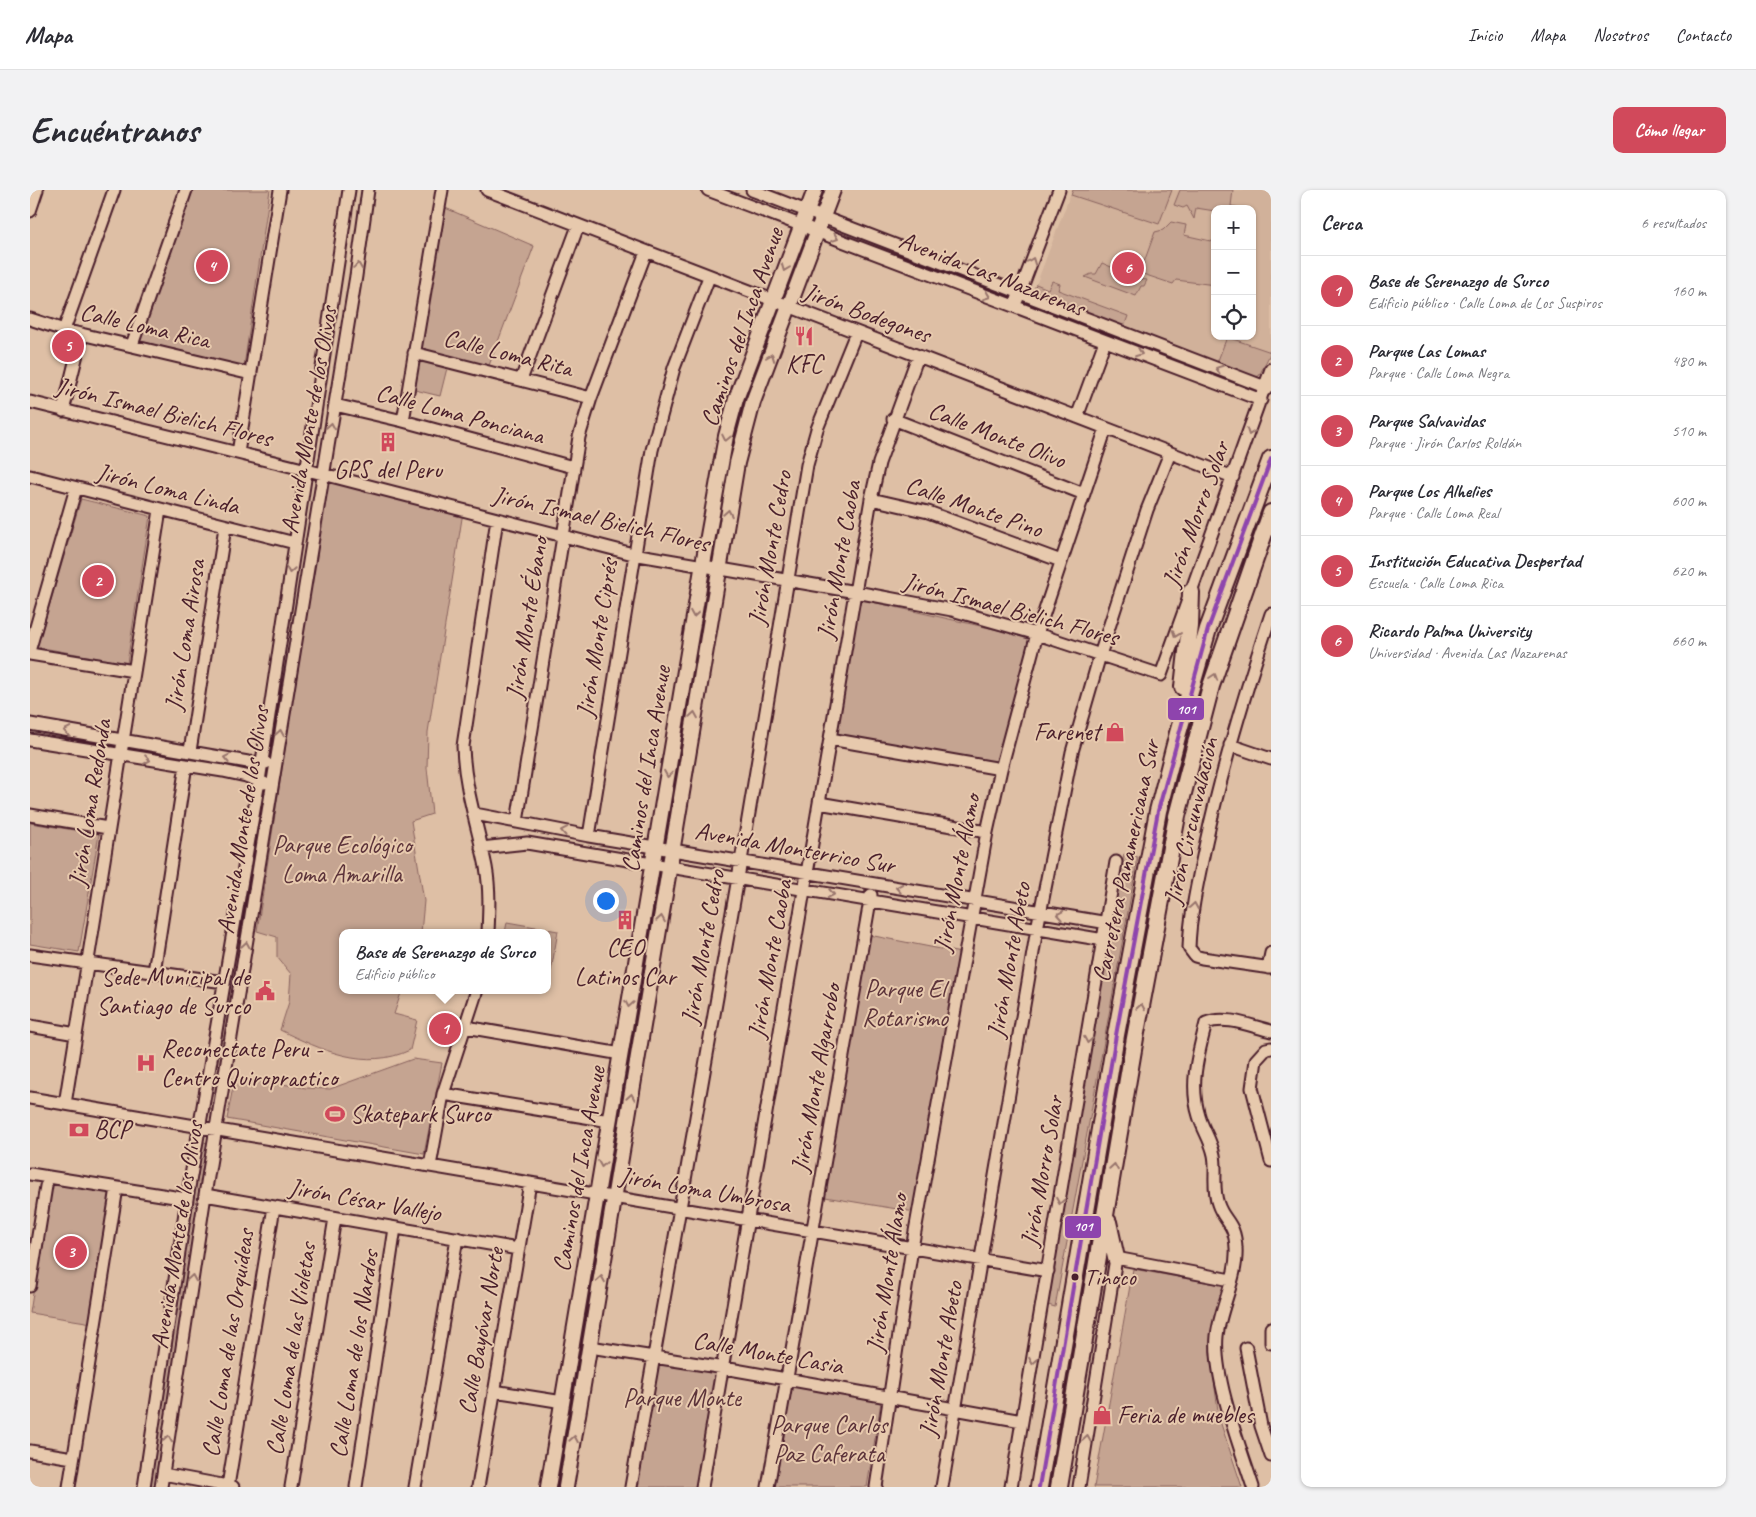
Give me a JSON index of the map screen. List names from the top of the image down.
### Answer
{
  "streets": {
    "highway": ["Carretera Panamericana Sur"],
    "main road": ["Caminos del Inca Avenue"],
    "street": [
      "Avenida Las Nazarenas",
      "Jirón Bodegones",
      "Calle Loma Rica",
      "Calle Loma Rita",
      "Jirón Ismael Bielich Flores",
      "Calle Loma Ponciana",
      "Avenida Monte de los Olivos",
      "Calle Monte Olivo",
      "Jirón Loma Linda",
      "Calle Monte Pino",
      "Jirón Morro Solar",
      "Jirón Monte Cedro",
      "Jirón Monte Caoba",
      "Jirón Monte Ébano",
      "Jirón Loma Airosa",
      "Jirón Monte Ciprés",
      "Jirón Loma Redonda",
      "Jirón Circunvalación",
      "Avenida Monterrico Sur",
      "Jirón Monte Álamo",
      "Jirón Monte Abeto",
      "Jirón Monte Algarrobo",
      "Jirón Loma Umbrosa",
      "Jirón César Vallejo",
      "Calle Bayóvar Norte",
      "Calle Loma de las Orquídeas",
      "Calle Loma de las Violetas",
      "Calle Monte Casia",
      "Calle Loma de los Nardos"
    ]
  },
  "crossings": [
    ["Avenida Las Nazarenas", "Caminos del Inca Avenue"],
    ["Avenida Las Nazarenas", "Jirón Morro Solar"],
    ["Jirón Bodegones", "Caminos del Inca Avenue"],
    ["Jirón Bodegones", "Jirón Morro Solar"],
    ["Jirón Bodegones", "Jirón Monte Cedro"],
    ["Jirón Bodegones", "Jirón Monte Caoba"],
    ["Jirón Bodegones", "Jirón Monte Ébano"],
    ["Jirón Bodegones", "Jirón Monte Ciprés"],
    ["Jirón Bodegones", "Jirón Monte Álamo"],
    ["Jirón Bodegones", "Jirón Monte Abeto"],
    ["Caminos del Inca Avenue", "Jirón Ismael Bielich Flores"],
    ["Caminos del Inca Avenue", "Avenida Monterrico Sur"],
    ["Caminos del Inca Avenue", "Jirón Loma Umbrosa"],
    ["Caminos del Inca Avenue", "Calle Monte Casia"],
    ["Calle Loma Rita", "Jirón Monte Ébano"],
    ["Jirón Ismael Bielich Flores", "Avenida Monte de los Olivos"],
    ["Jirón Ismael Bielich Flores", "Jirón Morro Solar"],
    ["Jirón Ismael Bielich Flores", "Jirón Monte Cedro"],
    ["Jirón Ismael Bielich Flores", "Jirón Monte Caoba"],
    ["Jirón Ismael Bielich Flores", "Jirón Monte Ébano"],
    ["Jirón Ismael Bielich Flores", "Jirón Monte Ciprés"],
    ["Jirón Ismael Bielich Flores", "Jirón Monte Álamo"],
    ["Jirón Ismael Bielich Flores", "Jirón Monte Abeto"],
    ["Calle Loma Ponciana", "Avenida Monte de los Olivos"],
    ["Calle Loma Ponciana", "Jirón Monte Ébano"],
    ["Avenida Monte de los Olivos", "Jirón Loma Linda"],
    ["Avenida Monte de los Olivos", "Jirón Loma Umbrosa"],
    ["Avenida Monte de los Olivos", "Jirón César Vallejo"],
    ["Calle Monte Olivo", "Jirón Monte Caoba"],
    ["Calle Monte Olivo", "Jirón Monte Álamo"],
    ["Jirón Loma Linda", "Jirón Loma Airosa"],
    ["Jirón Loma Linda", "Jirón Loma Redonda"],
    ["Calle Monte Pino", "Jirón Monte Caoba"],
    ["Calle Monte Pino", "Jirón Monte Álamo"],
    ["Jirón Morro Solar", "Avenida Monterrico Sur"],
    ["Jirón Morro Solar", "Jirón Loma Umbrosa"],
    ["Jirón Morro Solar", "Calle Monte Casia"],
    ["Jirón Monte Cedro", "Avenida Monterrico Sur"],
    ["Jirón Monte Cedro", "Jirón Loma Umbrosa"],
    ["Jirón Monte Cedro", "Calle Monte Casia"],
    ["Jirón Monte Caoba", "Avenida Monterrico Sur"],
    ["Jirón Monte Caoba", "Jirón Loma Umbrosa"],
    ["Jirón Monte Caoba", "Calle Monte Casia"],
    ["Jirón Monte Ébano", "Avenida Monterrico Sur"],
    ["Jirón Monte Ciprés", "Avenida Monterrico Sur"],
    ["Jirón Loma Redonda", "Jirón Loma Umbrosa"],
    ["Avenida Monterrico Sur", "Jirón Monte Álamo"],
    ["Avenida Monterrico Sur", "Jirón Monte Abeto"],
    ["Avenida Monterrico Sur", "Jirón Monte Algarrobo"],
    ["Jirón Monte Álamo", "Jirón Loma Umbrosa"],
    ["Jirón Monte Álamo", "Calle Monte Casia"],
    ["Jirón Monte Abeto", "Jirón Loma Umbrosa"],
    ["Jirón Monte Abeto", "Calle Monte Casia"],
    ["Jirón Monte Algarrobo", "Jirón Loma Umbrosa"],
    ["Jirón Monte Algarrobo", "Calle Monte Casia"],
    ["Jirón Loma Umbrosa", "Calle Bayóvar Norte"],
    ["Jirón César Vallejo", "Calle Bayóvar Norte"],
    ["Jirón César Vallejo", "Calle Loma de las Orquídeas"],
    ["Jirón César Vallejo", "Calle Loma de las Violetas"],
    ["Jirón César Vallejo", "Calle Loma de los Nardos"]
  ],
  "one_way": ["Jirón Morro Solar"],
  "parks": [
    "Parque Ecológico Loma Amarilla",
    "Parque El Rotarismo",
    "Parque Monte",
    "Parque Carlos Paz Caferata"
  ],
  "places": {
    "restaurant": ["KFC"],
    "building": ["GPS del Peru", "CEO Latinos Car"],
    "shop": ["Farenet", "Feria de muebles"],
    "public building": ["Sede Municipal de Santiago de Surco"],
    "hospital": ["Reconectate Peru - Centro Quiropractico"],
    "sports": ["Skatepark Surco"],
    "bank": ["BCP"],
    "other": ["Tinoco"]
  },
  "lines": ["transit line 101"],
  "page": {
    "header": "Mapa",
    "nav": [
      "Inicio",
      "Mapa",
      "Nosotros",
      "Contacto"
    ],
    "buttons": "Cómo llegar",
    "title": "Encuéntranos",
    "heading": ["Cerca", "6 resultados"],
    "map_buttons": ["+", "−"],
    "pins": [
      "4",
      "6",
      "5",
      "2",
      "1",
      "3"
    ],
    "list": [
      {
        "mark": "1",
        "name": "Base de Serenazgo de Surco",
        "note": "Edificio público · Calle Loma de Los Suspiros",
        "value": "160 m"
      },
      {
        "mark": "2",
        "name": "Parque Las Lomas",
        "note": "Parque · Calle Loma Negra",
        "value": "480 m"
      },
      {
        "mark": "3",
        "name": "Parque Salvavidas",
        "note": "Parque · Jirón Carlos Roldán",
        "value": "510 m"
      },
      {
        "mark": "4",
        "name": "Parque Los Alhelies",
        "note": "Parque · Calle Loma Real",
        "value": "600 m"
      },
      {
        "mark": "5",
        "name": "Institución Educativa Despertad",
        "note": "Escuela · Calle Loma Rica",
        "value": "620 m"
      },
      {
        "mark": "6",
        "name": "Ricardo Palma University",
        "note": "Universidad · Avenida Las Nazarenas",
        "value": "660 m"
      }
    ],
    "popup": ["Base de Serenazgo de Surco", "Edificio público"]
  }
}
